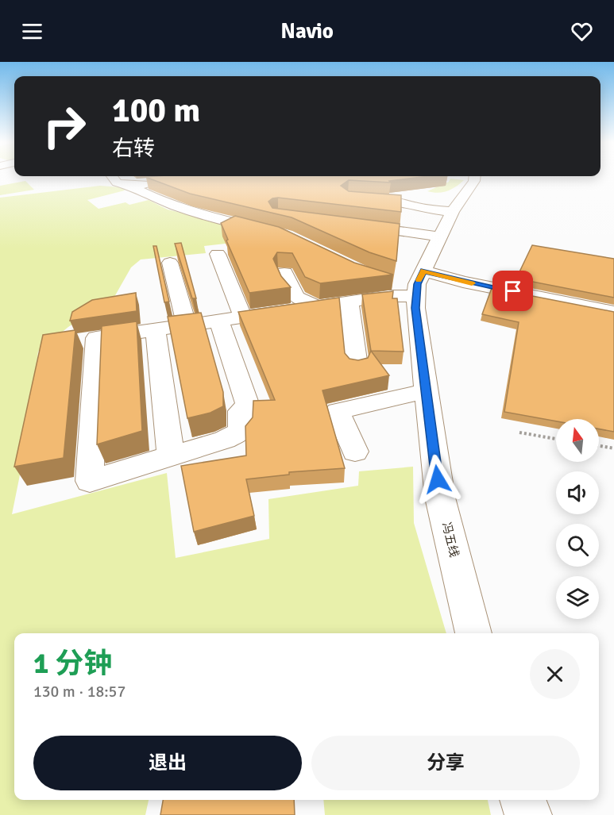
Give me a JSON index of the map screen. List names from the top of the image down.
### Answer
{
  "streets": {
    "street": ["冯五线"]
  },
  "north": "top",
  "page": {
    "header": "Navio",
    "turn": ["100 m", "右转"],
    "heading": ["1 分钟", "130 m · 18:57"],
    "buttons": ["退出", "分享"]
  }
}
